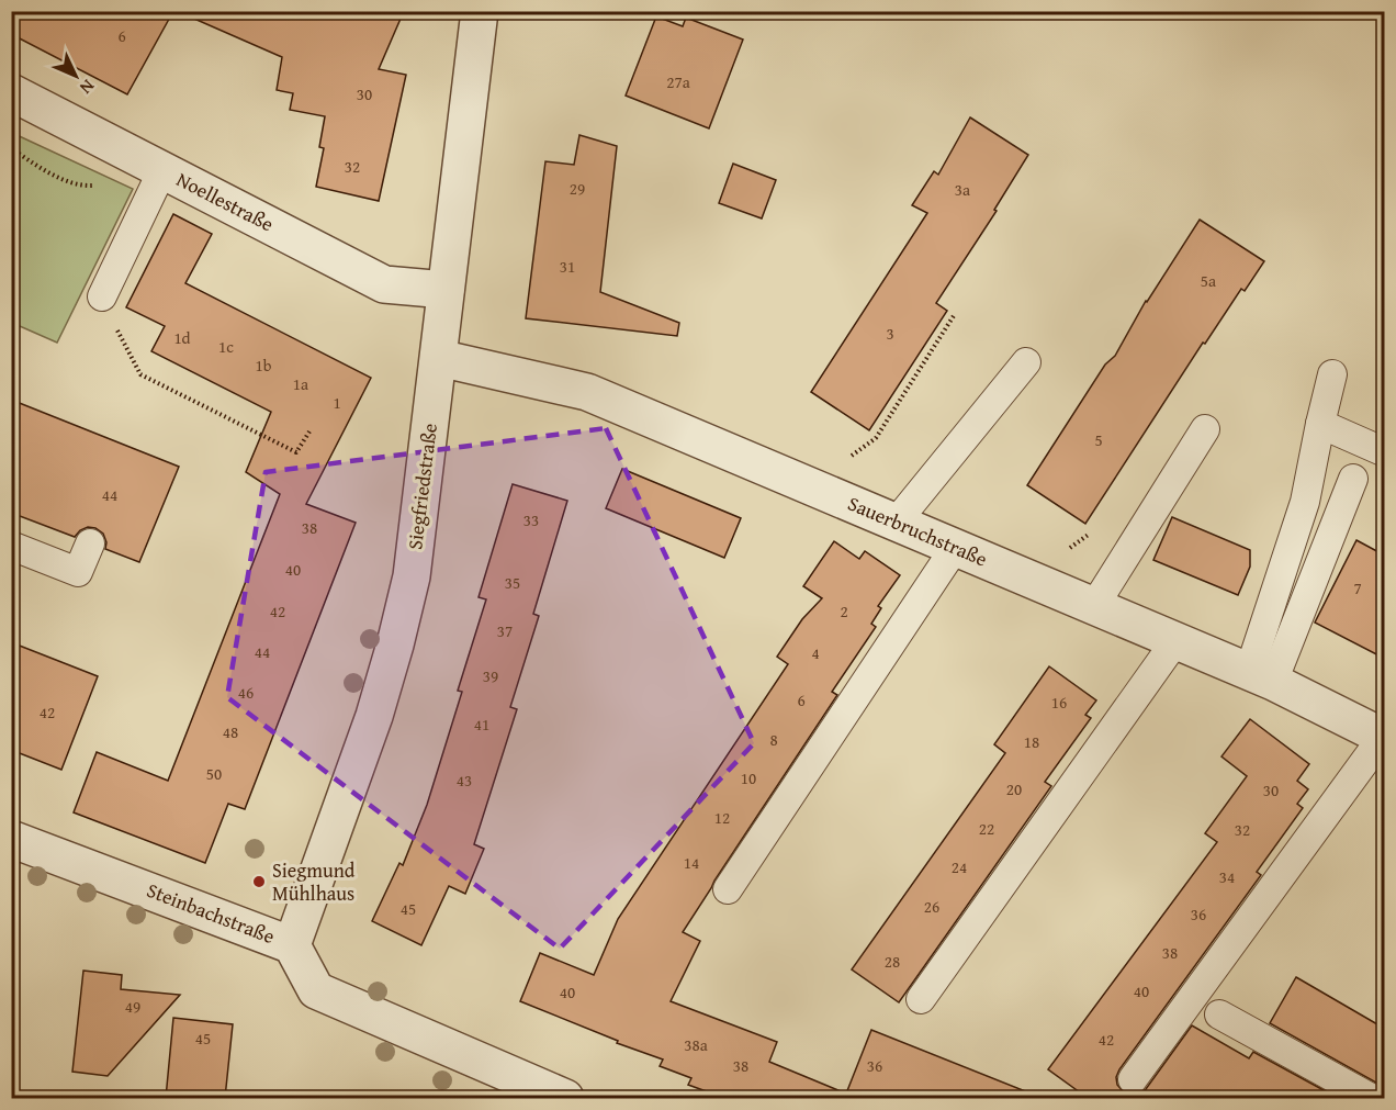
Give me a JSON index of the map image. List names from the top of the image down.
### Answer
{
  "streets": {
    "street": [
      "Noellestraße",
      "Siegfriedstraße",
      "Sauerbruchstraße",
      "Steinbachstraße"
    ]
  },
  "crossings": [
    ["Noellestraße", "Siegfriedstraße"],
    ["Siegfriedstraße", "Sauerbruchstraße"],
    ["Siegfriedstraße", "Steinbachstraße"]
  ],
  "places": ["Siegmund Mühlhaus"],
  "house_numbers": [
    "6",
    "27a",
    "30",
    "32",
    "29",
    "3a",
    "31",
    "5a",
    "3",
    "1d",
    "1c",
    "1b",
    "1a",
    "1",
    "5",
    "44",
    "33",
    "38",
    "40",
    "35",
    "7",
    "42",
    "2",
    "37",
    "44",
    "4",
    "39",
    "46",
    "6",
    "16",
    "42",
    "41",
    "48",
    "8",
    "18",
    "50",
    "10",
    "43",
    "20",
    "30",
    "12",
    "22",
    "32",
    "14",
    "24",
    "34",
    "26",
    "45",
    "36",
    "38",
    "28",
    "40",
    "40",
    "49",
    "45",
    "42",
    "38a",
    "38",
    "36"
  ],
  "north": "bottom right"
}
